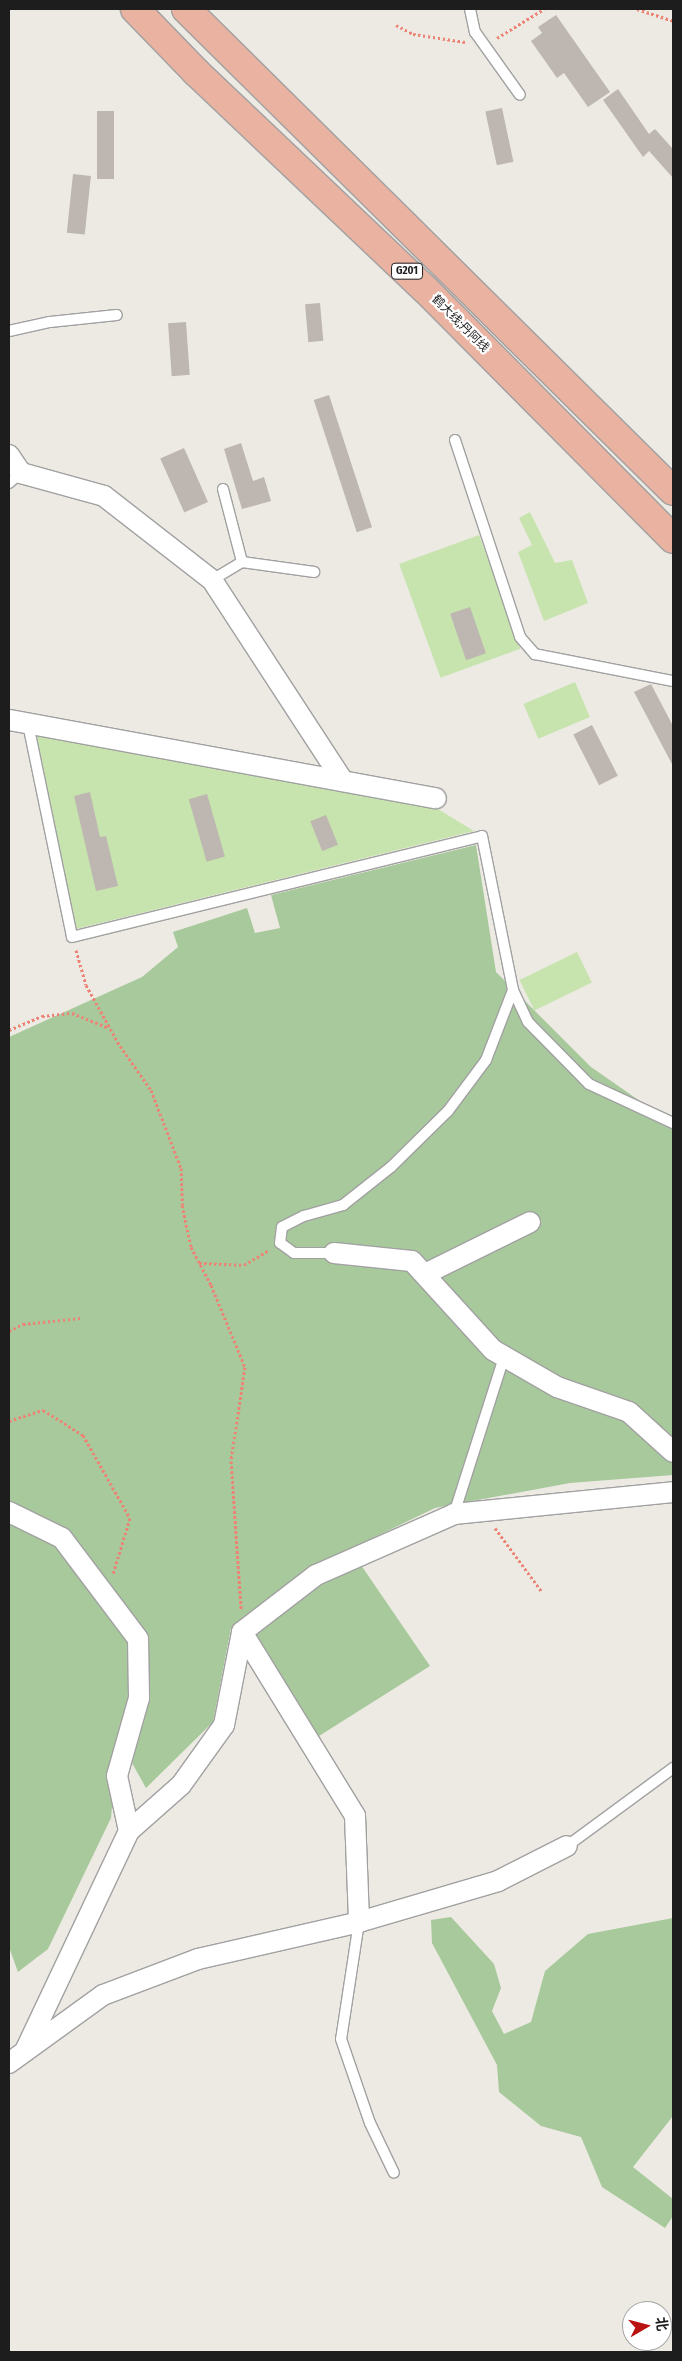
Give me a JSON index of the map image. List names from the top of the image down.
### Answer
{
  "streets": {
    "highway": ["G201", "鹤大线;丹阿线"]
  },
  "north": "right"
}
